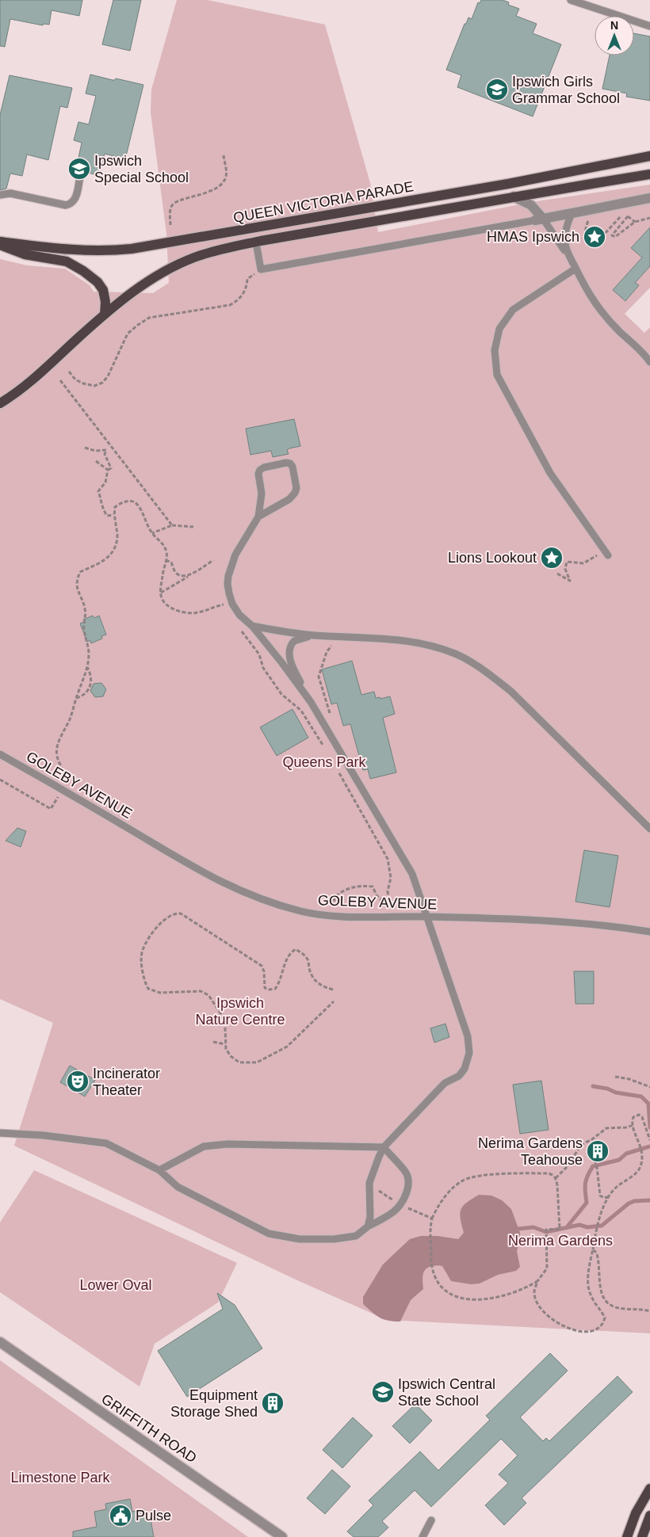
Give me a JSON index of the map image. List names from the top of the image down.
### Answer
{
  "streets": {
    "main road": ["QUEEN VICTORIA PARADE"],
    "street": ["GRIFFITH ROAD"],
    "lane": ["GOLEBY AVENUE"]
  },
  "parks": [
    "Queens Park",
    "Ipswich Nature Centre",
    "Nerima Gardens",
    "Lower Oval",
    "Limestone Park"
  ],
  "places": {
    "school or university": ["Ipswich Girls Grammar School", "Ipswich Special School", "Ipswich Central State School"],
    "place": ["HMAS Ipswich", "Lions Lookout"],
    "theatre": ["Incinerator Theater"],
    "building": ["Nerima Gardens Teahouse", "Equipment Storage Shed"],
    "public building": ["Pulse"]
  },
  "north": "top"
}
